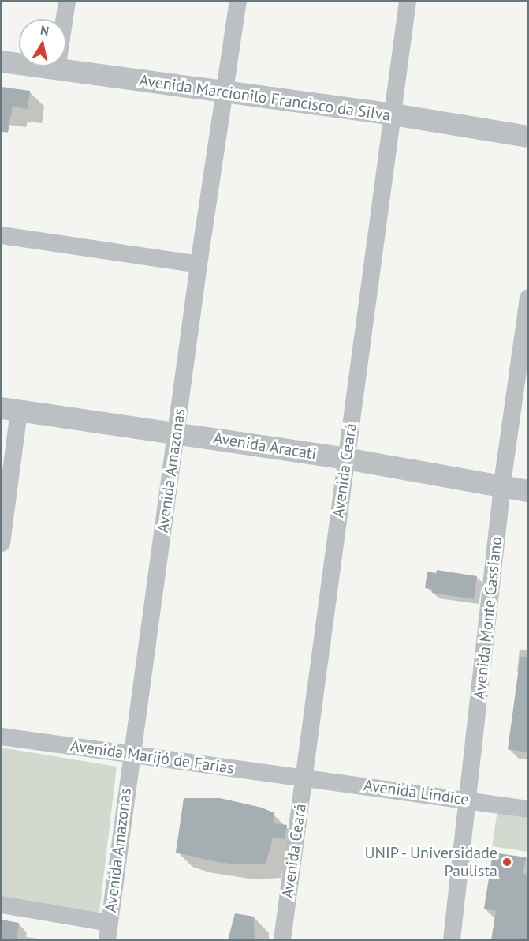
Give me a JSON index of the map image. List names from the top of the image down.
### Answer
{
  "streets": {
    "street": [
      "Avenida Marcionilo Francisco da Silva",
      "Avenida Aracati",
      "Avenida Amazonas",
      "Avenida Ceará",
      "Avenida Monte Cassiano",
      "Avenida Marijó de Farias",
      "Avenida Lindice"
    ]
  },
  "crossings": [
    ["Avenida Marcionilo Francisco da Silva", "Avenida Amazonas"],
    ["Avenida Marcionilo Francisco da Silva", "Avenida Ceará"],
    ["Avenida Aracati", "Avenida Amazonas"],
    ["Avenida Aracati", "Avenida Ceará"],
    ["Avenida Aracati", "Avenida Monte Cassiano"],
    ["Avenida Amazonas", "Avenida Marijó de Farias"],
    ["Avenida Ceará", "Avenida Marijó de Farias"],
    ["Avenida Ceará", "Avenida Lindice"],
    ["Avenida Monte Cassiano", "Avenida Lindice"],
    ["Avenida Marijó de Farias", "Avenida Lindice"]
  ],
  "places": ["UNIP - Universidade Paulista"],
  "north": "top"
}
